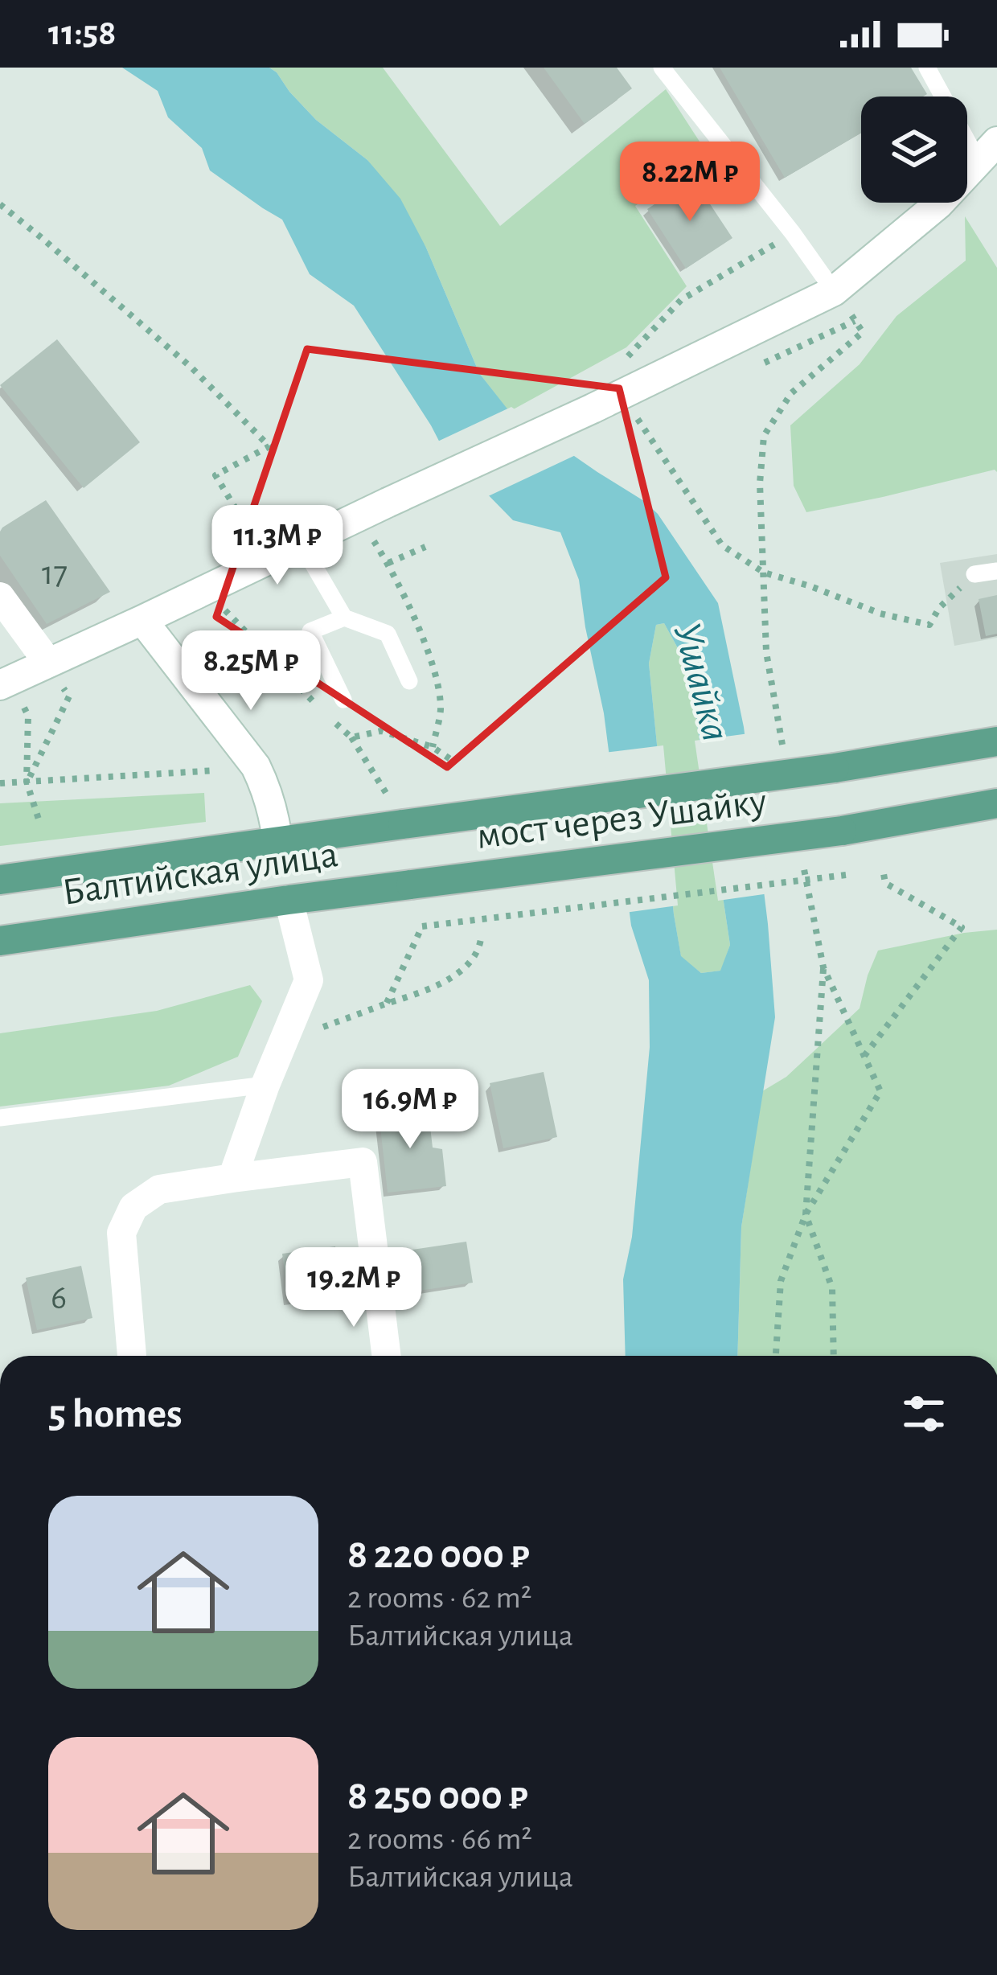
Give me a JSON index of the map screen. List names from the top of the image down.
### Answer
{
  "streets": {
    "main road": ["мост через Ушайку", "Балтийская улица"]
  },
  "crossings": [
    ["мост через Ушайку", "Балтийская улица"]
  ],
  "water": ["Ушайка"],
  "house_numbers": ["17", "6"],
  "page": {
    "status": "11:58",
    "price": [
      "8.22M ₽",
      "11.3M ₽",
      "8.25M ₽",
      "16.9M ₽",
      "19.2M ₽"
    ],
    "heading": "5 homes",
    "list": [
      {
        "name": "8 220 000 ₽",
        "note": "2 rooms · 62 m² · Балтийская улица"
      },
      {
        "name": "8 250 000 ₽",
        "note": "2 rooms · 66 m² · Балтийская улица"
      }
    ]
  }
}
